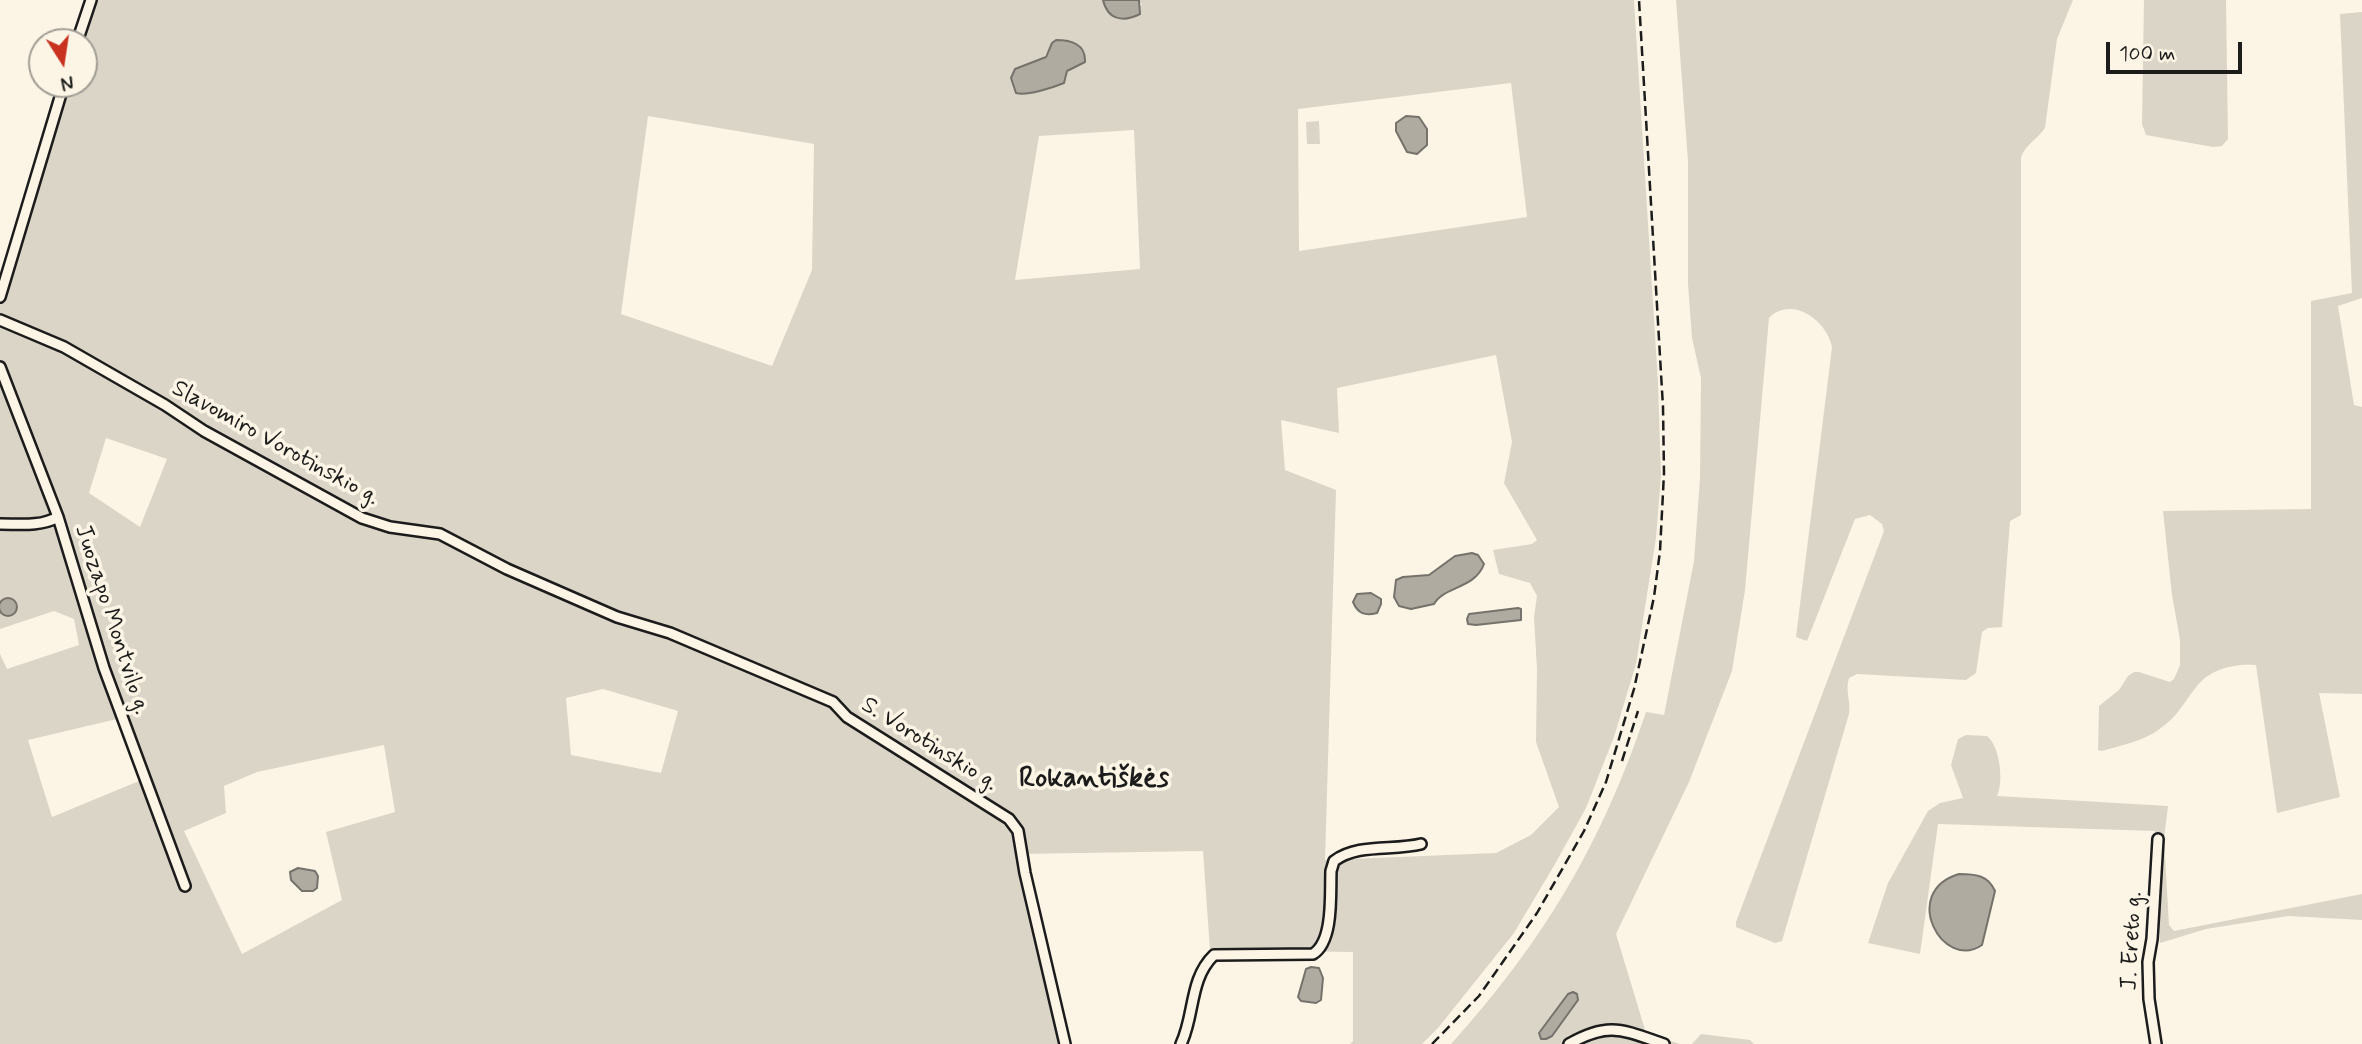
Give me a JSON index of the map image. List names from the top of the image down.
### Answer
{
  "streets": {
    "street": [
      "Slavomiro Vorotinskio g.",
      "Juozapo Montvilo g.",
      "S. Vorotinskio g.",
      "J. Ereto g."
    ]
  },
  "crossings": [
    ["Slavomiro Vorotinskio g.", "S. Vorotinskio g."]
  ],
  "districts": ["Rokantiškės"],
  "scale_bar": "100 m",
  "north": "bottom"
}
